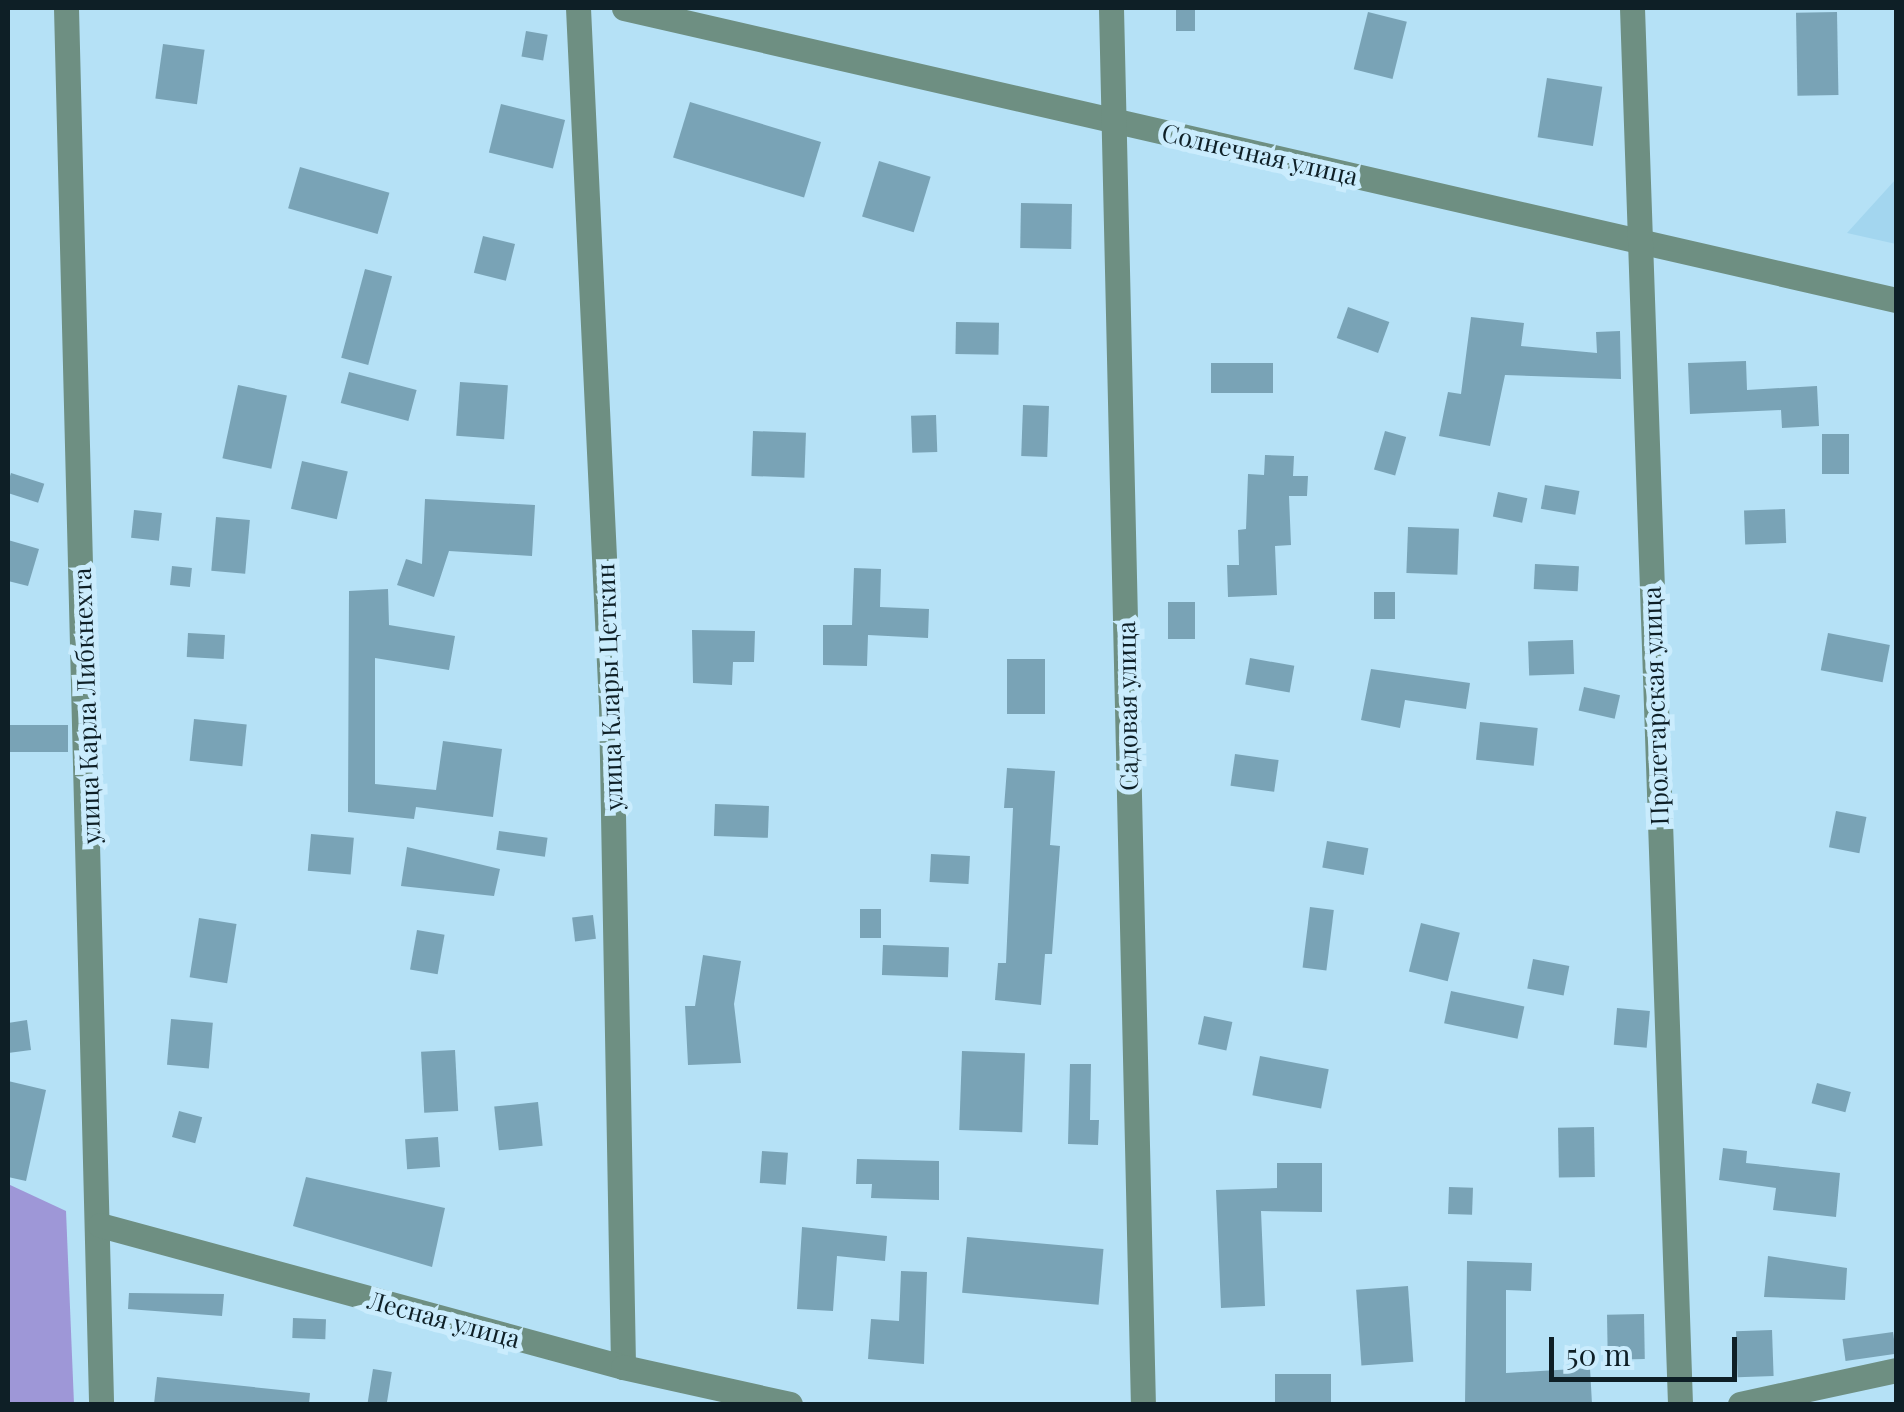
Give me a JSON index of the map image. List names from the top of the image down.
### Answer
{
  "streets": {
    "street": [
      "Солнечная улица",
      "улица Клары Цеткин",
      "улица Карла Либкнехта",
      "Садовая улица",
      "Пролетарская улица",
      "Лесная улица"
    ]
  },
  "crossings": [
    ["Солнечная улица", "Садовая улица"],
    ["Солнечная улица", "Пролетарская улица"],
    ["улица Клары Цеткин", "Лесная улица"],
    ["улица Карла Либкнехта", "Лесная улица"]
  ],
  "scale_bar": "50 m"
}
